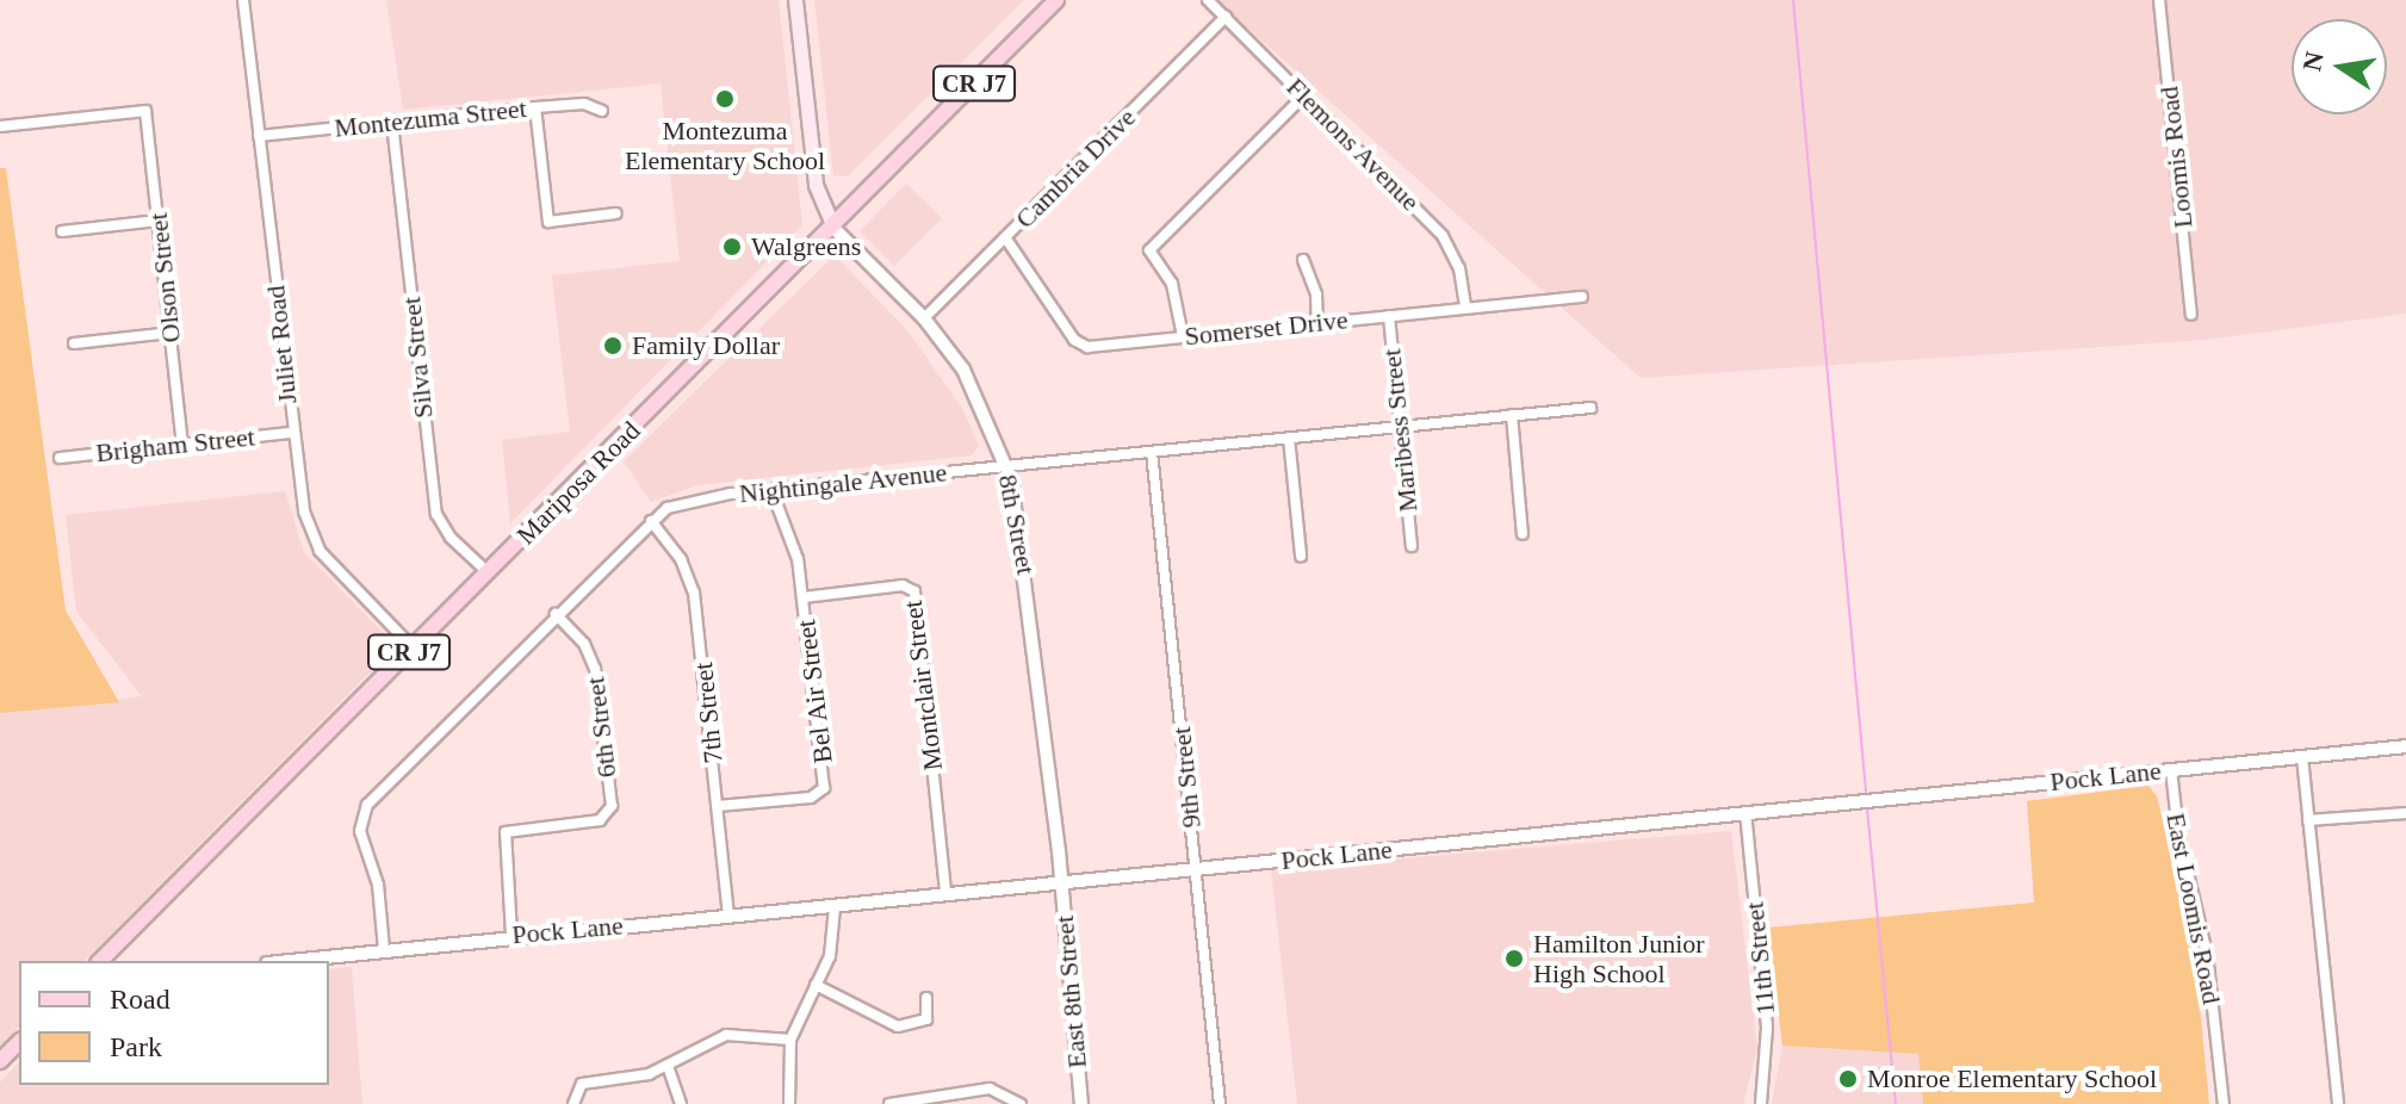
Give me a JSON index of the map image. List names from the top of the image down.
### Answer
{
  "streets": {
    "main road": ["CR J7", "Mariposa Road"],
    "street": [
      "Montezuma Street",
      "Flemons Avenue",
      "Loomis Road",
      "Cambria Drive",
      "Olson Street",
      "Somerset Drive",
      "Juliet Road",
      "Silva Street",
      "Maribess Street",
      "Brigham Street",
      "Nightingale Avenue",
      "8th Street",
      "Montclair Street",
      "Bel Air Street",
      "7th Street",
      "6th Street",
      "Pock Lane",
      "9th Street",
      "East Loomis Road",
      "11th Street",
      "East 8th Street"
    ]
  },
  "crossings": [
    ["Montezuma Street", "Juliet Road"],
    ["Montezuma Street", "Silva Street"],
    ["Flemons Avenue", "Cambria Drive"],
    ["Flemons Avenue", "Somerset Drive"],
    ["Cambria Drive", "Somerset Drive"],
    ["Cambria Drive", "8th Street"],
    ["Olson Street", "Brigham Street"],
    ["Somerset Drive", "Maribess Street"],
    ["Juliet Road", "Brigham Street"],
    ["Juliet Road", "Mariposa Road"],
    ["Silva Street", "Mariposa Road"],
    ["Maribess Street", "Nightingale Avenue"],
    ["Mariposa Road", "8th Street"],
    ["Nightingale Avenue", "8th Street"],
    ["Nightingale Avenue", "Bel Air Street"],
    ["Nightingale Avenue", "7th Street"],
    ["Nightingale Avenue", "6th Street"],
    ["Nightingale Avenue", "Pock Lane"],
    ["Nightingale Avenue", "9th Street"],
    ["8th Street", "Pock Lane"],
    ["8th Street", "East 8th Street"],
    ["Montclair Street", "Bel Air Street"],
    ["Montclair Street", "Pock Lane"],
    ["Bel Air Street", "7th Street"],
    ["7th Street", "Pock Lane"],
    ["6th Street", "Pock Lane"],
    ["Pock Lane", "9th Street"],
    ["Pock Lane", "East Loomis Road"],
    ["Pock Lane", "11th Street"],
    ["Pock Lane", "East 8th Street"]
  ],
  "places": [
    "Montezuma Elementary School",
    "Walgreens",
    "Family Dollar",
    "Hamilton Junior High School",
    "Monroe Elementary School"
  ],
  "legend": ["Road", "Park"],
  "north": "left"
}
